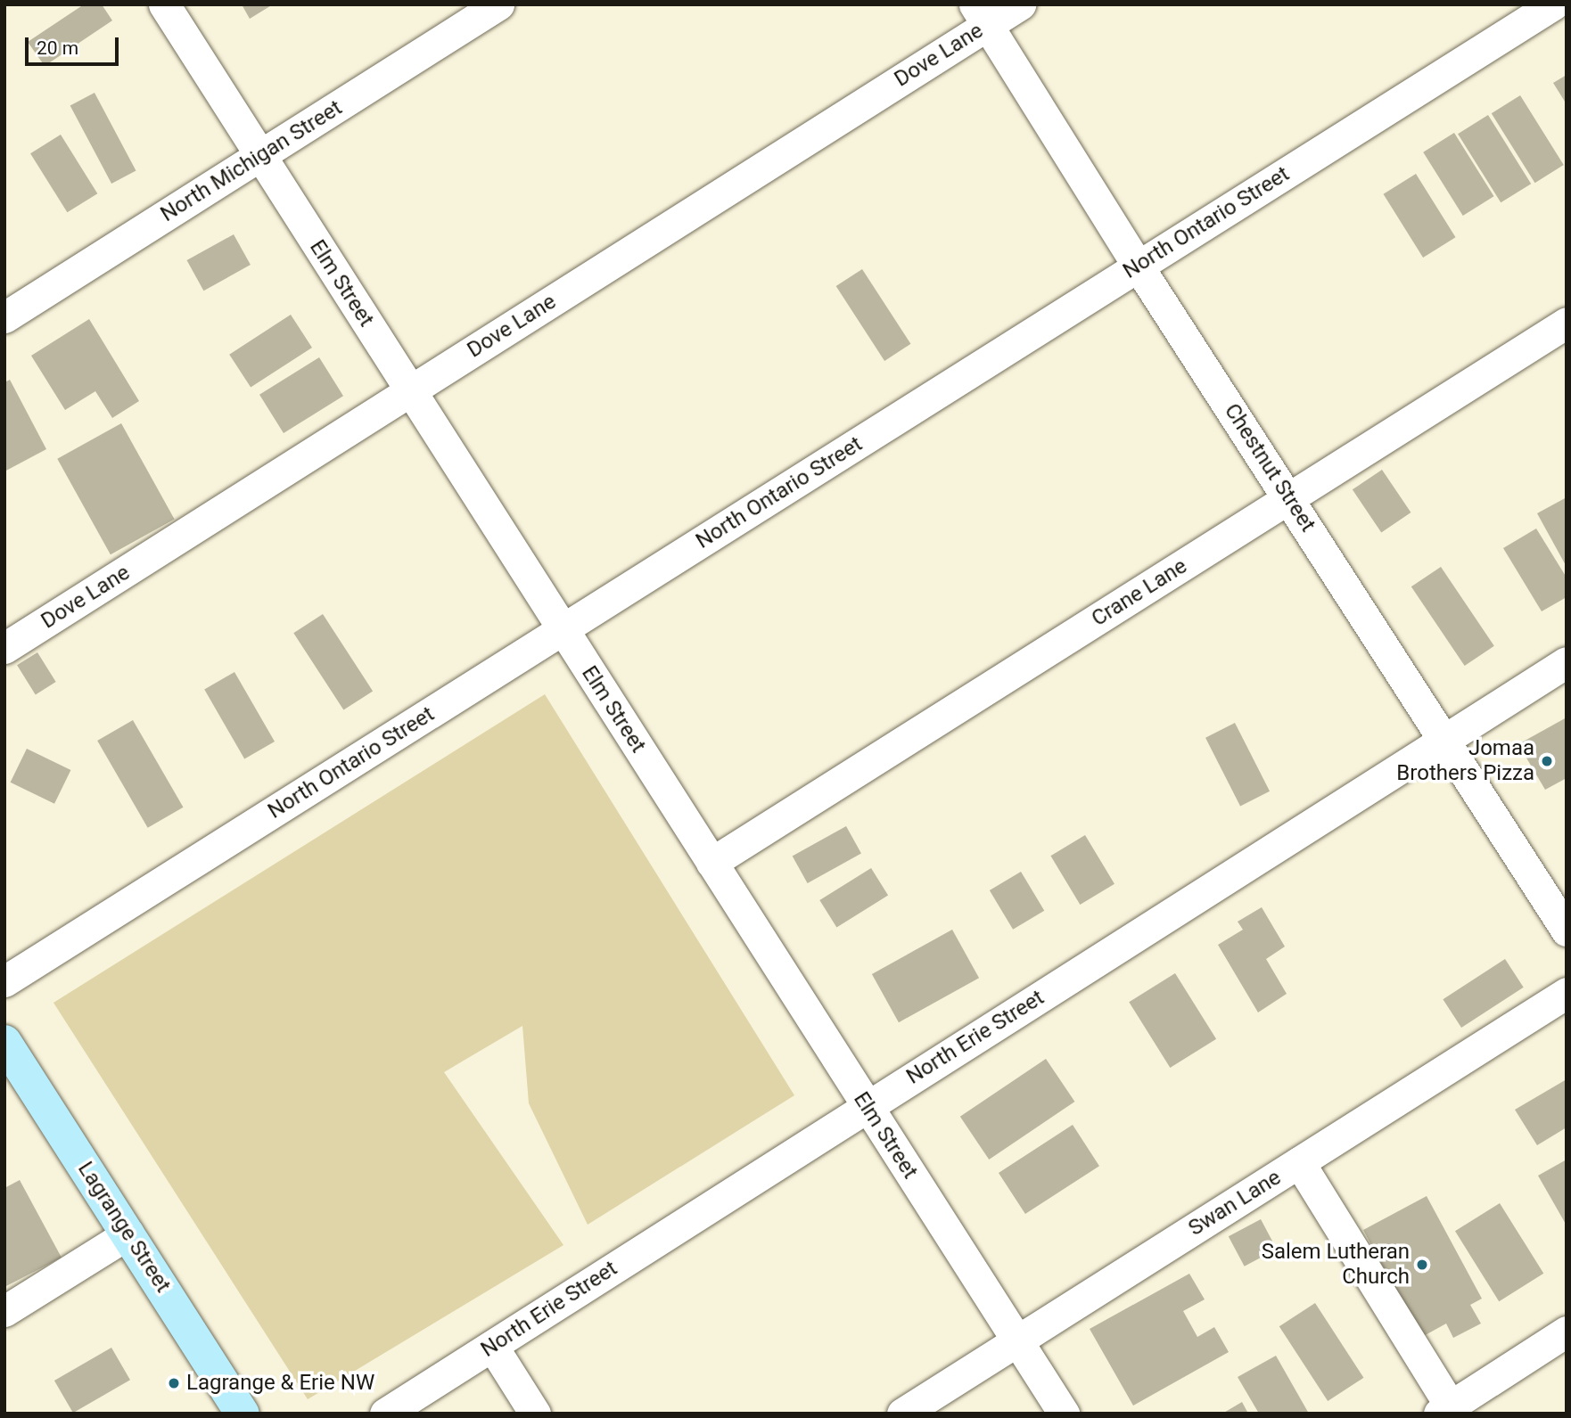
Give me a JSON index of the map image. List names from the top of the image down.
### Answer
{
  "streets": {
    "main road": ["Lagrange Street"],
    "street": [
      "Dove Lane",
      "North Michigan Street",
      "North Ontario Street",
      "Elm Street",
      "Chestnut Street",
      "Crane Lane",
      "North Erie Street",
      "Swan Lane"
    ]
  },
  "crossings": [
    ["Dove Lane", "Elm Street"],
    ["Dove Lane", "Chestnut Street"],
    ["North Michigan Street", "Elm Street"],
    ["North Ontario Street", "Elm Street"],
    ["North Ontario Street", "Chestnut Street"],
    ["Elm Street", "Crane Lane"],
    ["Elm Street", "North Erie Street"],
    ["Elm Street", "Swan Lane"],
    ["Chestnut Street", "Crane Lane"],
    ["Chestnut Street", "North Erie Street"]
  ],
  "places": ["Jomaa Brothers Pizza", "Salem Lutheran Church", "Lagrange & Erie NW"],
  "scale_bar": "20 m"
}
